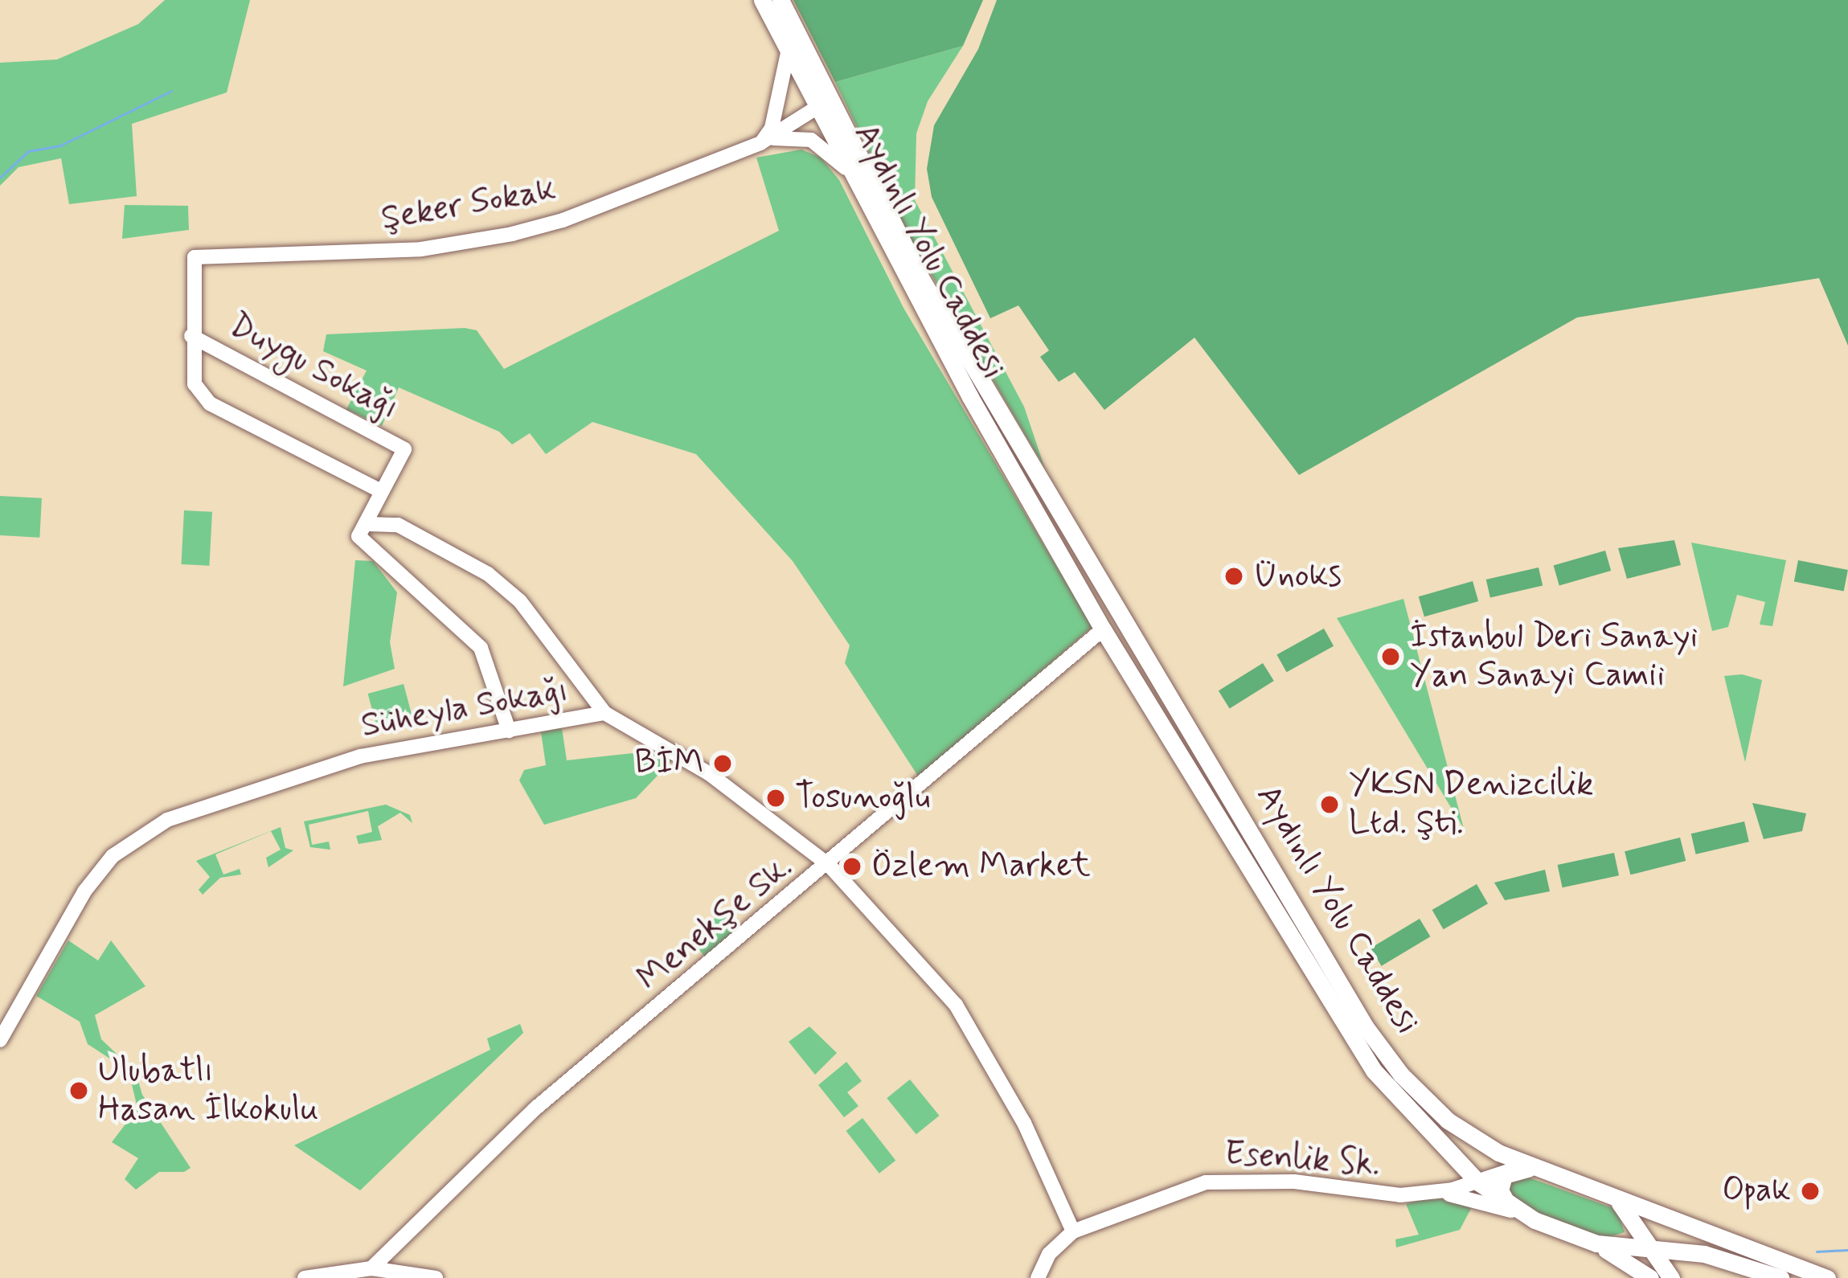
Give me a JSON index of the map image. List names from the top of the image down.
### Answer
{
  "streets": {
    "main road": ["Aydınlı Yolu Caddesi"],
    "street": [
      "Şeker Sokak",
      "Duygu Sokağı",
      "Süheyla Sokağı",
      "Menekşe Sk.",
      "Esenlik Sk."
    ]
  },
  "crossings": [
    ["Şeker Sokak", "Aydınlı Yolu Caddesi"],
    ["Şeker Sokak", "Duygu Sokağı"],
    ["Aydınlı Yolu Caddesi", "Menekşe Sk."],
    ["Aydınlı Yolu Caddesi", "Esenlik Sk."],
    ["Süheyla Sokağı", "Menekşe Sk."],
    ["Süheyla Sokağı", "Esenlik Sk."]
  ],
  "places": [
    "Ünoks",
    "İstanbul Deri Sanayi Yan Sanayi Camii",
    "BİM",
    "Tosunoğlu",
    "YKSN Denizcilik Ltd. Şti.",
    "Özlem Market",
    "Ulubatlı Hasan İlkokulu",
    "Opak"
  ]
}
